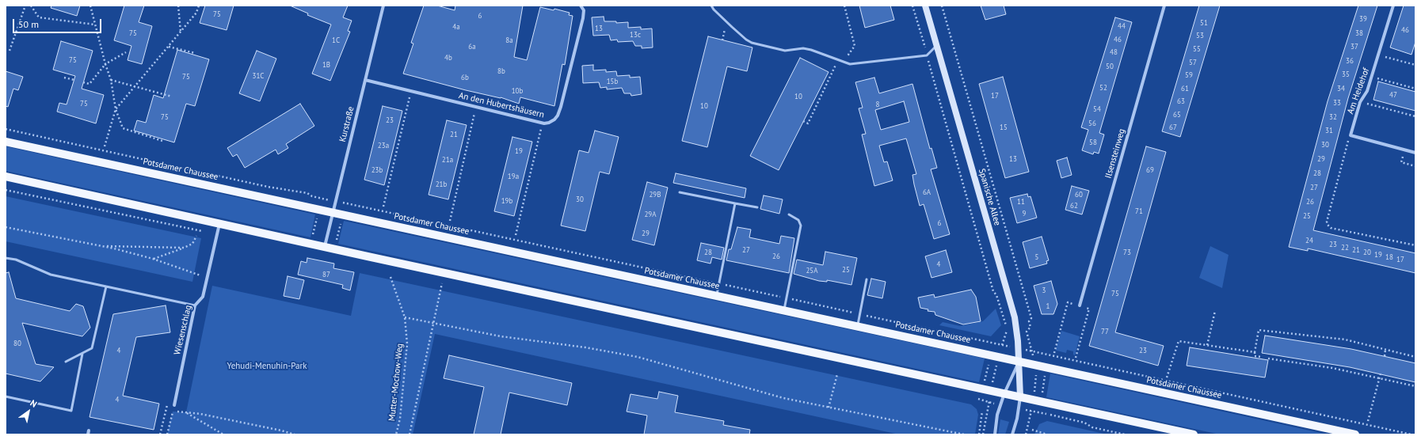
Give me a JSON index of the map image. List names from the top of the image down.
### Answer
{
  "streets": {
    "main road": ["Potsdamer Chaussee", "Spanische Allee"],
    "street": [
      "Am Heidehof",
      "An den Hubertshäusern",
      "Kurstraße",
      "Ilsensteinweg",
      "Wiesenschlag"
    ],
    "path": ["Mutter-Mochow-Weg"]
  },
  "crossings": [
    ["An den Hubertshäusern", "Kurstraße"],
    ["Kurstraße", "Potsdamer Chaussee"],
    ["Potsdamer Chaussee", "Spanische Allee"]
  ],
  "parks": ["Yehudi-Menuhin-Park"],
  "house_numbers": [
    "75",
    "6",
    "39",
    "51",
    "44",
    "4a",
    "13",
    "46",
    "75",
    "38",
    "13c",
    "53",
    "46",
    "1C",
    "8a",
    "6a",
    "37",
    "55",
    "48",
    "4b",
    "75",
    "36",
    "57",
    "1B",
    "50",
    "8b",
    "35",
    "59",
    "31C",
    "75",
    "6b",
    "15b",
    "52",
    "61",
    "34",
    "10b",
    "47",
    "17",
    "10",
    "63",
    "33",
    "75",
    "8",
    "10",
    "54",
    "65",
    "75",
    "32",
    "23",
    "56",
    "15",
    "67",
    "31",
    "21",
    "58",
    "30",
    "23a",
    "19",
    "13",
    "29",
    "21a",
    "23b",
    "69",
    "28",
    "19a",
    "21b",
    "27",
    "6A",
    "29B",
    "60",
    "30",
    "19b",
    "11",
    "26",
    "62",
    "71",
    "9",
    "29A",
    "25",
    "6",
    "29",
    "24",
    "23",
    "22",
    "27",
    "21",
    "28",
    "73",
    "20",
    "19",
    "26",
    "5",
    "18",
    "17",
    "4",
    "25",
    "25A",
    "87",
    "3",
    "75",
    "1",
    "77",
    "80",
    "4",
    "23",
    "4"
  ],
  "scale_bar": "50 m",
  "north": "top right"
}
